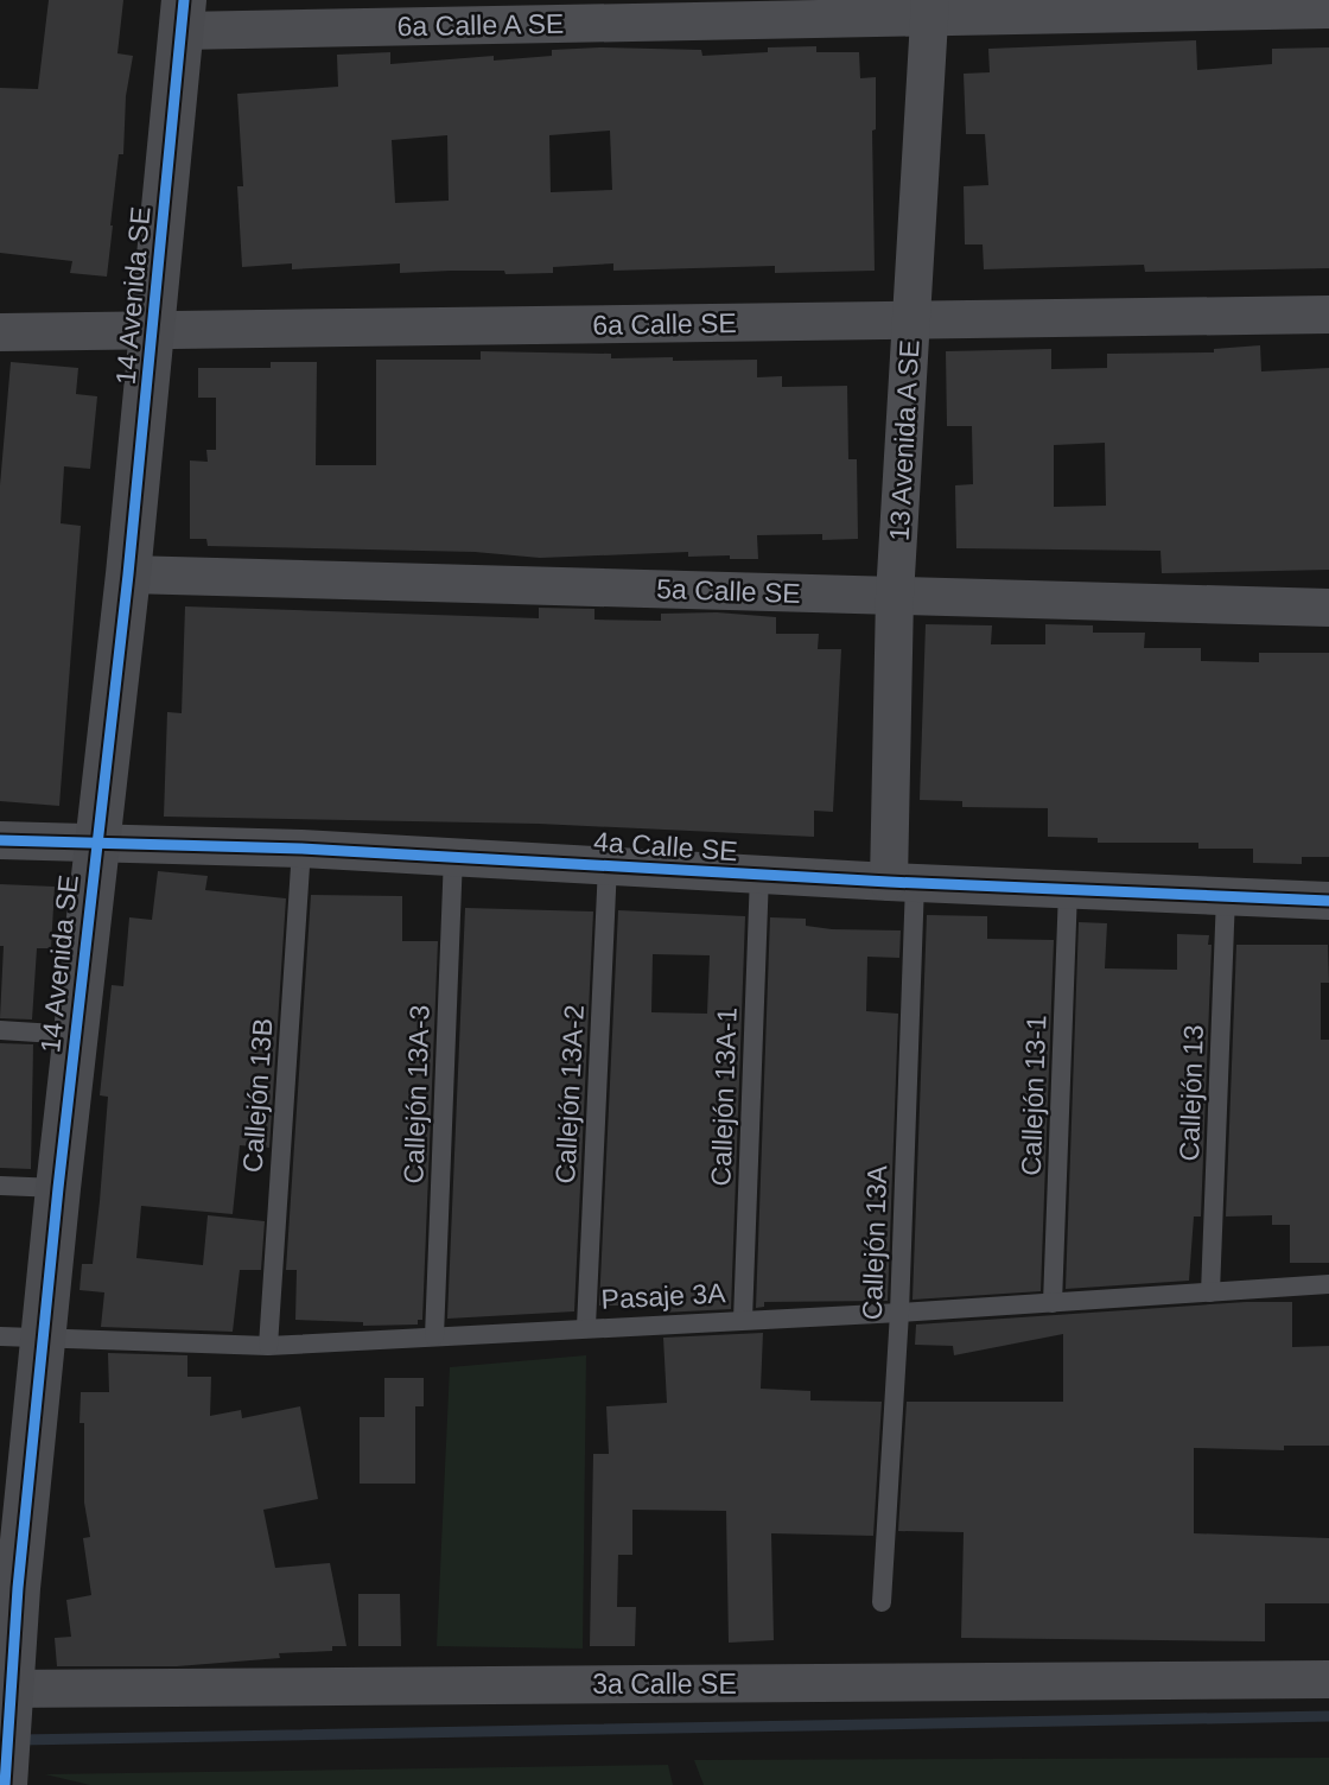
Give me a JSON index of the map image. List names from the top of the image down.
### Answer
{
  "streets": {
    "street": [
      "6a Calle A SE",
      "14 Avenida SE",
      "6a Calle SE",
      "13 Avenida A SE",
      "5a Calle SE",
      "4a Calle SE",
      "3a Calle SE"
    ],
    "lane": [
      "Callejón 13",
      "Callejón 13A-3",
      "Callejón 13A-2",
      "Callejón 13B",
      "Callejón 13-1",
      "Callejón 13A-1",
      "Callejón 13A",
      "Pasaje 3A"
    ]
  },
  "crossings": [
    ["6a Calle A SE", "14 Avenida SE"],
    ["6a Calle A SE", "13 Avenida A SE"],
    ["14 Avenida SE", "6a Calle SE"],
    ["14 Avenida SE", "5a Calle SE"],
    ["14 Avenida SE", "4a Calle SE"],
    ["14 Avenida SE", "Pasaje 3A"],
    ["14 Avenida SE", "3a Calle SE"],
    ["6a Calle SE", "13 Avenida A SE"],
    ["13 Avenida A SE", "5a Calle SE"],
    ["13 Avenida A SE", "4a Calle SE"],
    ["13 Avenida A SE", "Callejón 13A"],
    ["4a Calle SE", "Callejón 13"],
    ["4a Calle SE", "Callejón 13A-3"],
    ["4a Calle SE", "Callejón 13A-2"],
    ["4a Calle SE", "Callejón 13B"],
    ["4a Calle SE", "Callejón 13-1"],
    ["4a Calle SE", "Callejón 13A-1"],
    ["4a Calle SE", "Callejón 13A"],
    ["Callejón 13", "Pasaje 3A"],
    ["Callejón 13A-3", "Pasaje 3A"],
    ["Callejón 13A-2", "Pasaje 3A"],
    ["Callejón 13B", "Pasaje 3A"],
    ["Callejón 13-1", "Pasaje 3A"],
    ["Callejón 13A-1", "Pasaje 3A"],
    ["Callejón 13A", "Pasaje 3A"]
  ]
}
